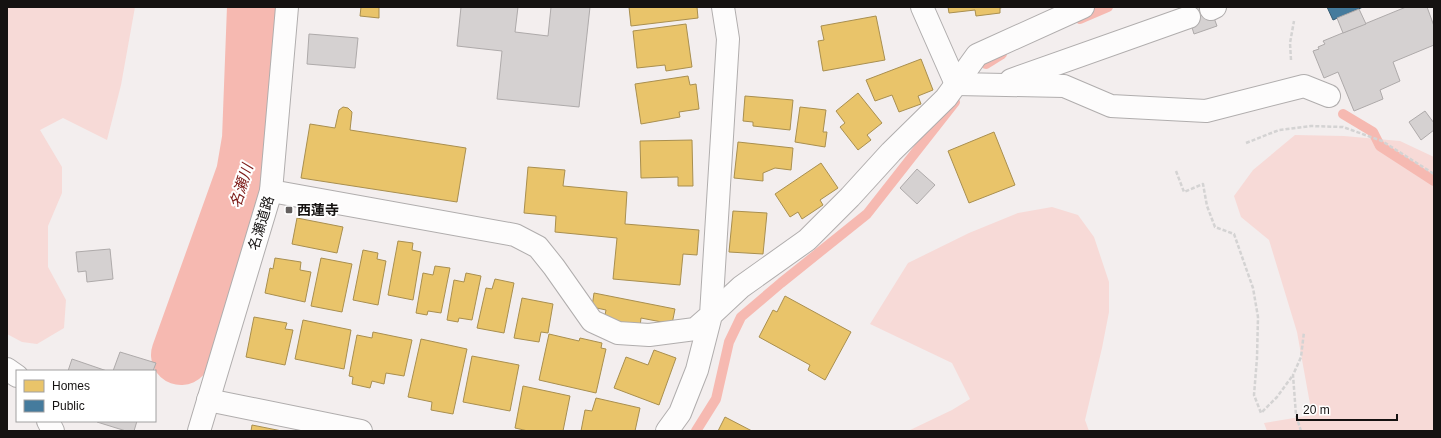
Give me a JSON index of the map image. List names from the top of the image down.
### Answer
{
  "streets": {
    "street": ["名瀬道路"]
  },
  "water": ["名瀬川"],
  "places": {
    "transit": ["西蓮寺"]
  },
  "legend": ["Homes", "Public"],
  "scale_bar": "20 m"
}
